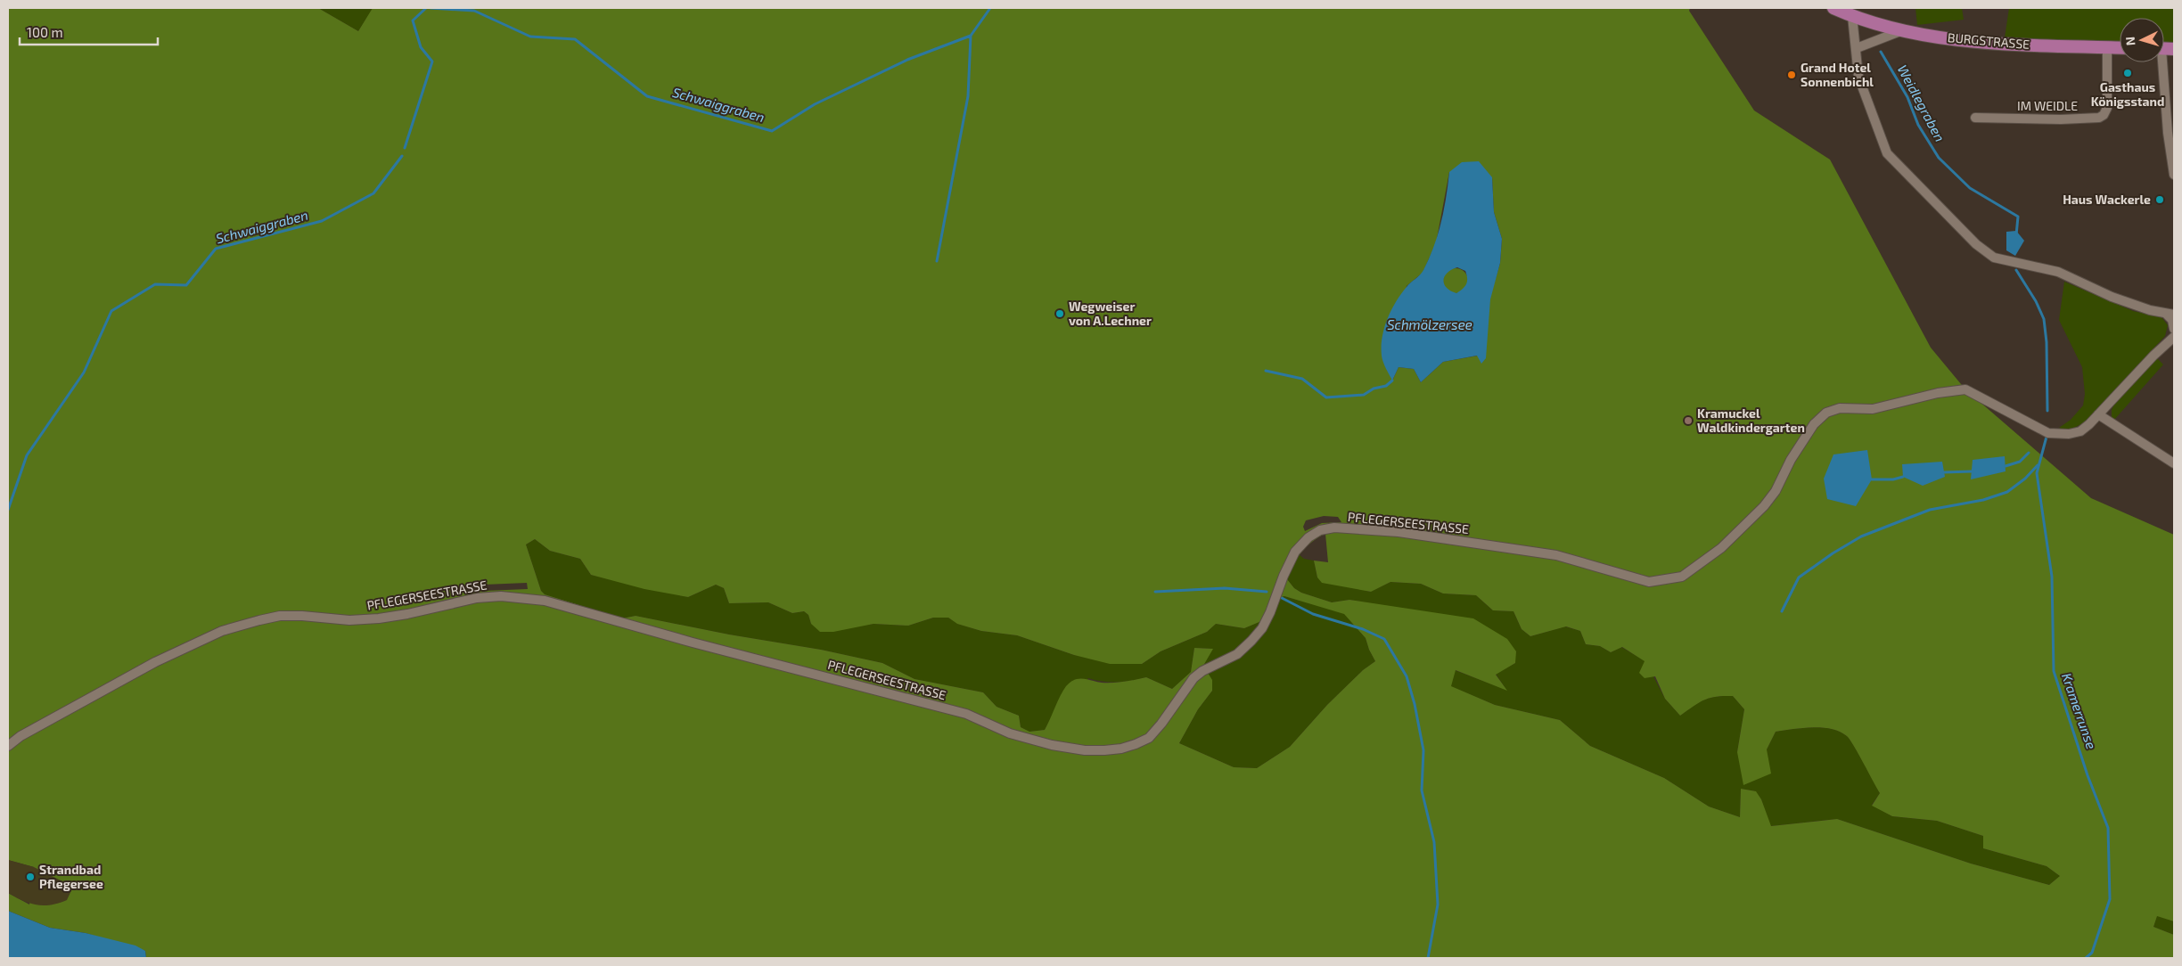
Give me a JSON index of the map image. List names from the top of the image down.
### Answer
{
  "streets": {
    "main road": ["BURGSTRASSE"],
    "street": ["IM WEIDLE", "PFLEGERSEESTRASSE"]
  },
  "crossings": [
    ["BURGSTRASSE", "IM WEIDLE"]
  ],
  "water": [
    "Weidlegraben",
    "Schwaiggraben",
    "Schmölzersee",
    "Kramerrunse"
  ],
  "places": [
    "Gasthaus Königsstand",
    "Grand Hotel Sonnenbichl",
    "Haus Wackerle",
    "Wegweiser von A.Lechner",
    "Kramuckel Waldkindergarten",
    "Strandbad Pflegersee"
  ],
  "scale_bar": "100 m",
  "north": "left"
}
